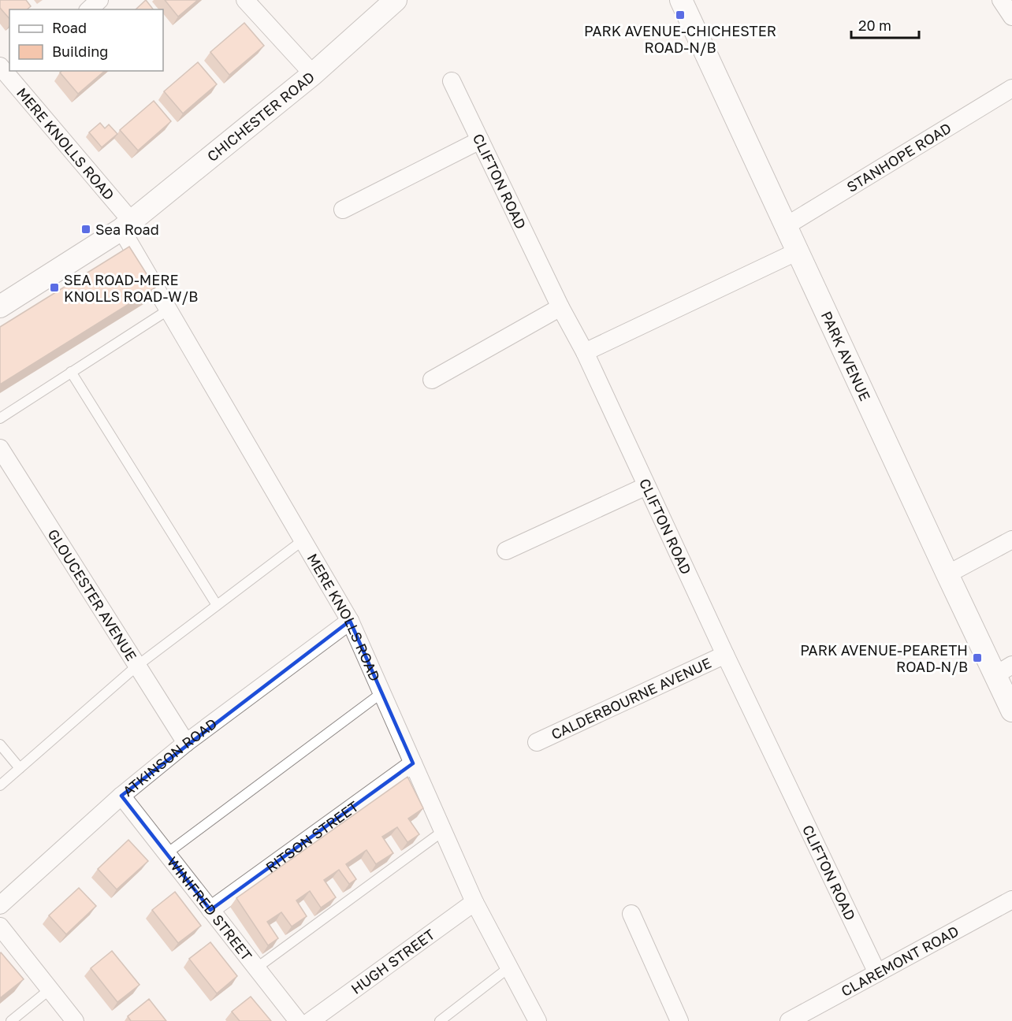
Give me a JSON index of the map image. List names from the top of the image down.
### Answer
{
  "streets": {
    "street": [
      "CHICHESTER ROAD",
      "MERE KNOLLS ROAD",
      "STANHOPE ROAD",
      "CLIFTON ROAD",
      "PARK AVENUE",
      "GLOUCESTER AVENUE",
      "CALDERBOURNE AVENUE",
      "ATKINSON ROAD",
      "RITSON STREET",
      "WINIFRED STREET",
      "CLAREMONT ROAD",
      "HUGH STREET"
    ]
  },
  "crossings": [
    ["CHICHESTER ROAD", "MERE KNOLLS ROAD"],
    ["MERE KNOLLS ROAD", "ATKINSON ROAD"],
    ["MERE KNOLLS ROAD", "RITSON STREET"],
    ["MERE KNOLLS ROAD", "HUGH STREET"],
    ["STANHOPE ROAD", "PARK AVENUE"],
    ["CLIFTON ROAD", "CALDERBOURNE AVENUE"],
    ["CLIFTON ROAD", "CLAREMONT ROAD"],
    ["GLOUCESTER AVENUE", "ATKINSON ROAD"],
    ["ATKINSON ROAD", "WINIFRED STREET"],
    ["RITSON STREET", "WINIFRED STREET"]
  ],
  "places": {
    "transit": [
      "PARK AVENUE-CHICHESTER ROAD-N/B",
      "Sea Road",
      "SEA ROAD-MERE KNOLLS ROAD-W/B",
      "PARK AVENUE-PEARETH ROAD-N/B"
    ]
  },
  "legend": ["Road", "Building"],
  "scale_bar": "20 m"
}
